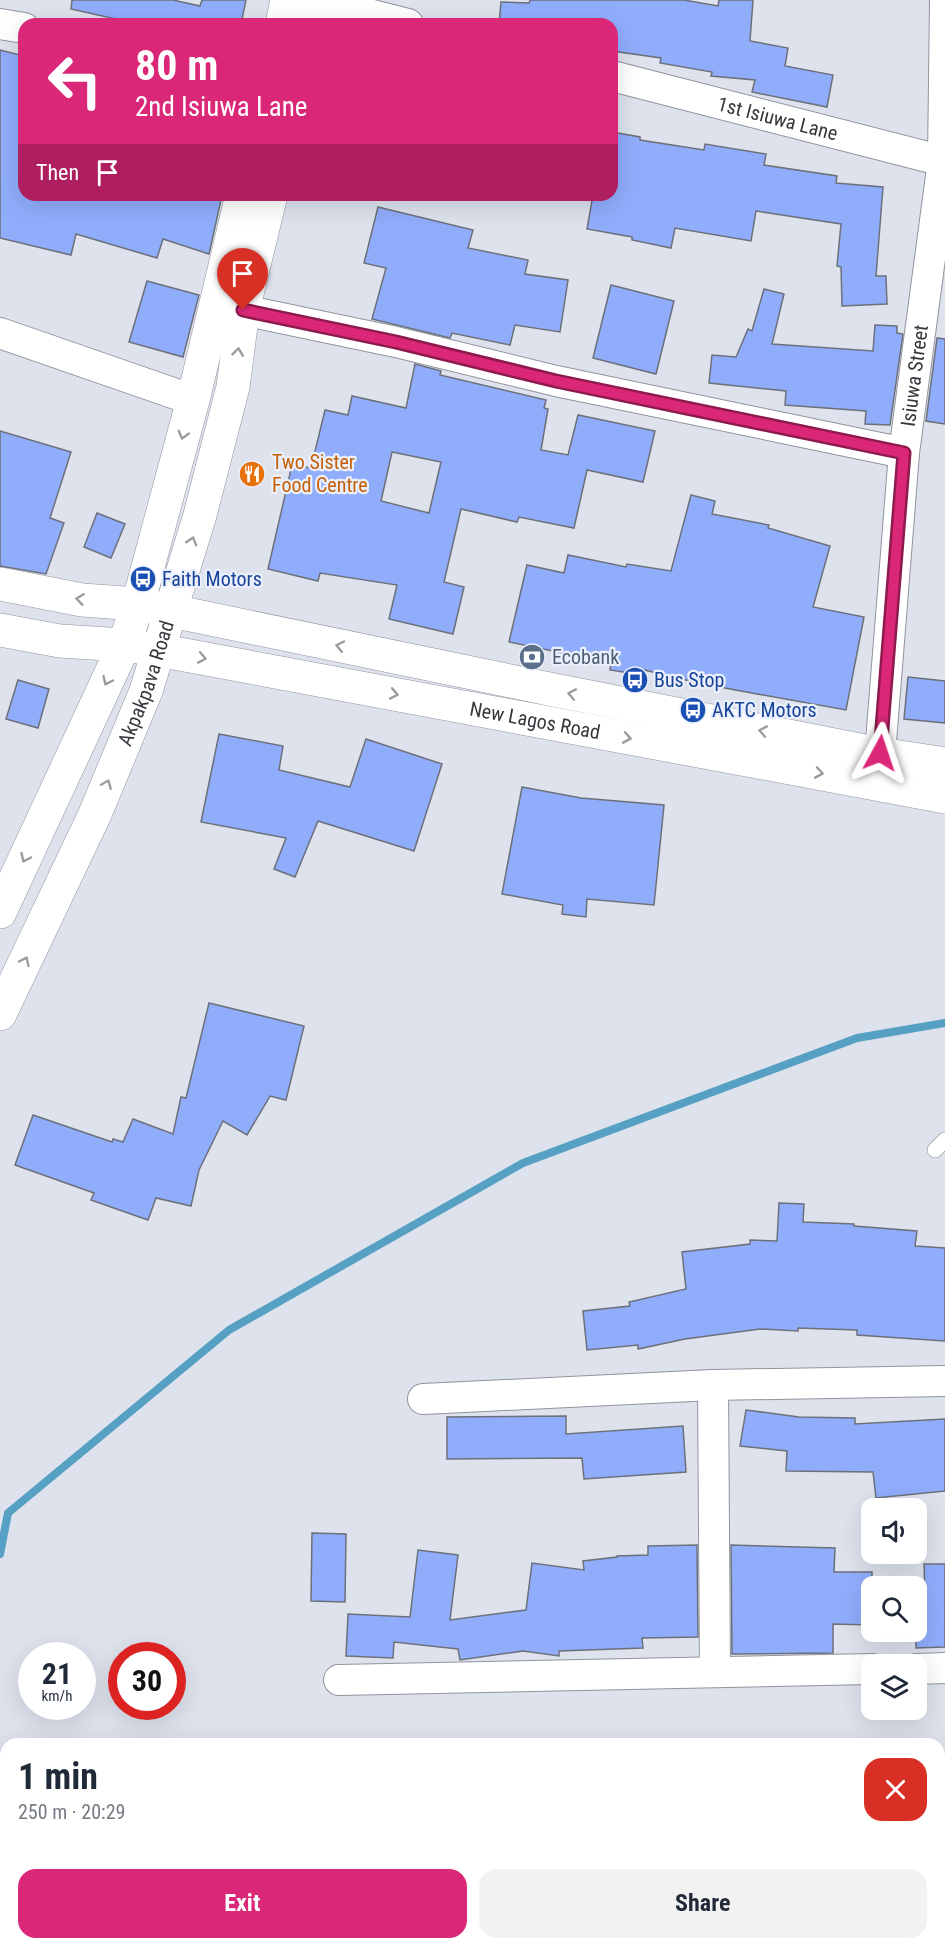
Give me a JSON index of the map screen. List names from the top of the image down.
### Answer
{
  "streets": {
    "main road": ["Akpakpava Road", "New Lagos Road"],
    "street": ["1st Isiuwa Lane", "Isiuwa Street"]
  },
  "crossings": [
    ["1st Isiuwa Lane", "Isiuwa Street"],
    ["Isiuwa Street", "New Lagos Road"],
    ["Akpakpava Road", "New Lagos Road"]
  ],
  "places": {
    "restaurant": ["Two Sister Food Centre"],
    "bus stop": ["Faith Motors", "Bus Stop", "AKTC Motors"],
    "bank": ["Ecobank"]
  },
  "page": {
    "turn": ["80 m", "2nd Isiuwa Lane"],
    "then": "Then",
    "speed": "21 km/h",
    "limit": "30",
    "heading": ["1 min", "250 m · 20:29"],
    "buttons": ["Exit", "Share"]
  }
}
